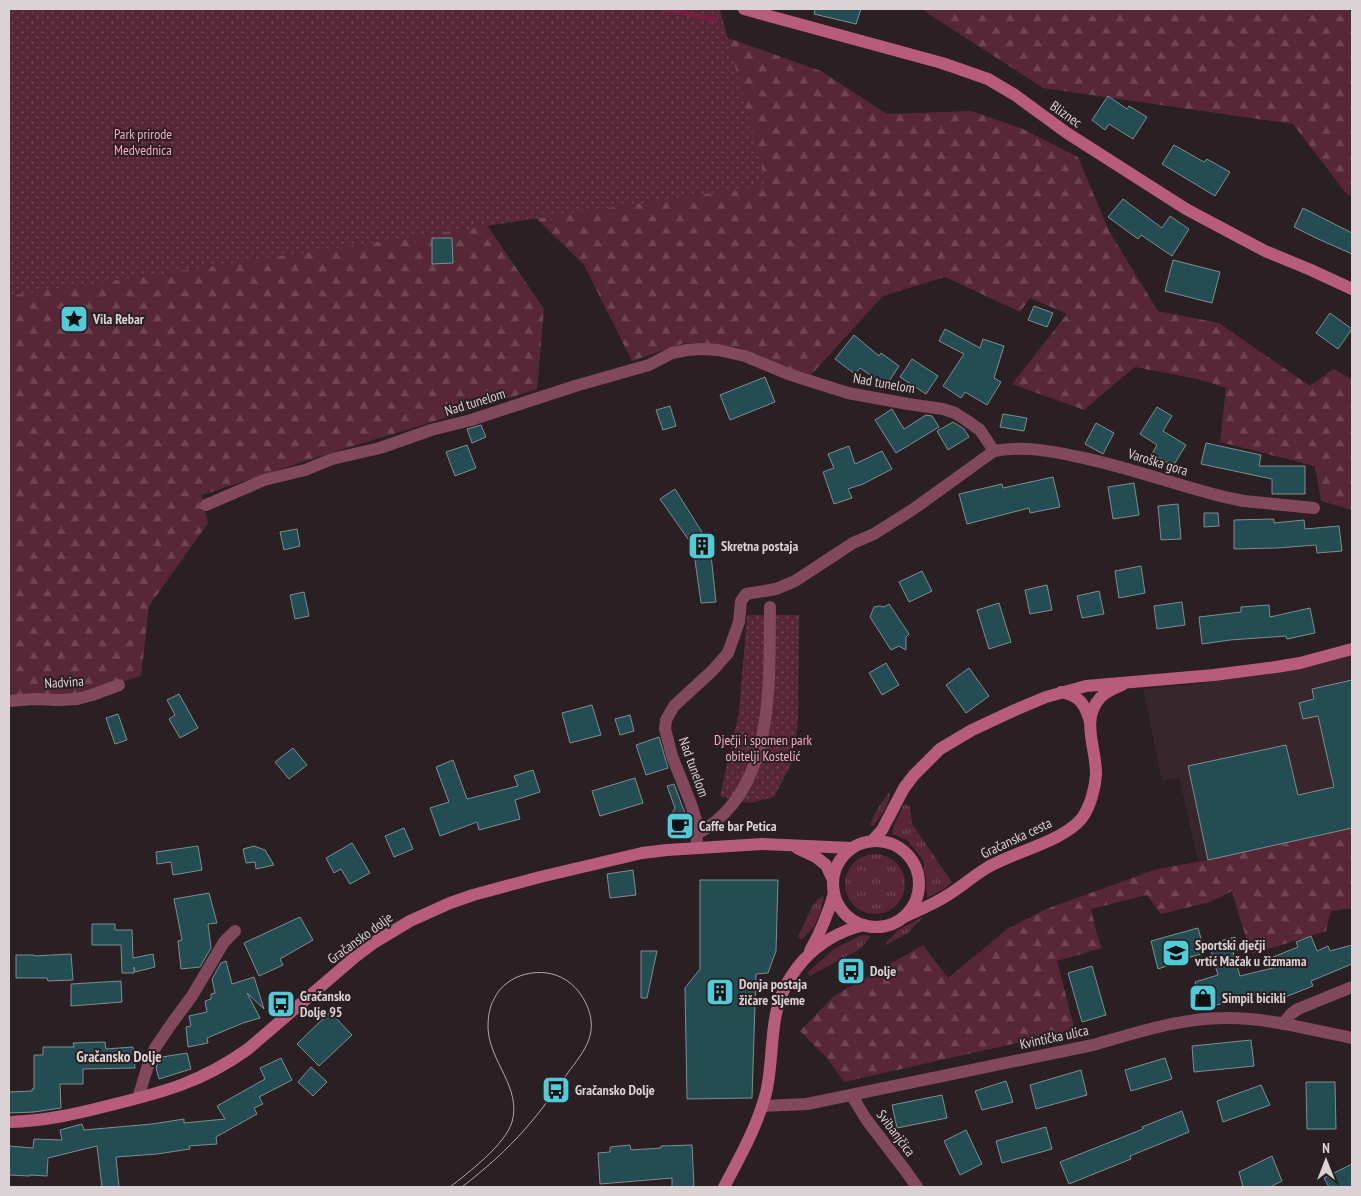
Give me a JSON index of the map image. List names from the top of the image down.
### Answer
{
  "streets": {
    "main road": ["Bliznec", "Gračanska cesta", "Gračansko dolje"],
    "street": [
      "Nad tunelom",
      "Varoška gora",
      "Nadvina",
      "Kvintička ulica",
      "Svibanjčica"
    ]
  },
  "crossings": [
    ["Nad tunelom", "Varoška gora"],
    ["Nad tunelom", "Gračansko dolje"],
    ["Gračanska cesta", "Gračansko dolje"],
    ["Kvintička ulica", "Svibanjčica"]
  ],
  "districts": ["Gračansko Dolje"],
  "parks": ["Park prirode Medvednica", "Dječji i spomen park obitelji Kostelić"],
  "places": {
    "place": ["Vila Rebar"],
    "building": ["Skretna postaja", "Donja postaja žičare Sljeme"],
    "cafe": ["Caffe bar Petica"],
    "school or university": ["Sportski dječji vrtić Mačak u čizmama"],
    "bus stop": ["Dolje", "Gračansko Dolje 95", "Gračansko Dolje"],
    "shop": ["Simpil bicikli"]
  },
  "north": "top"
}
